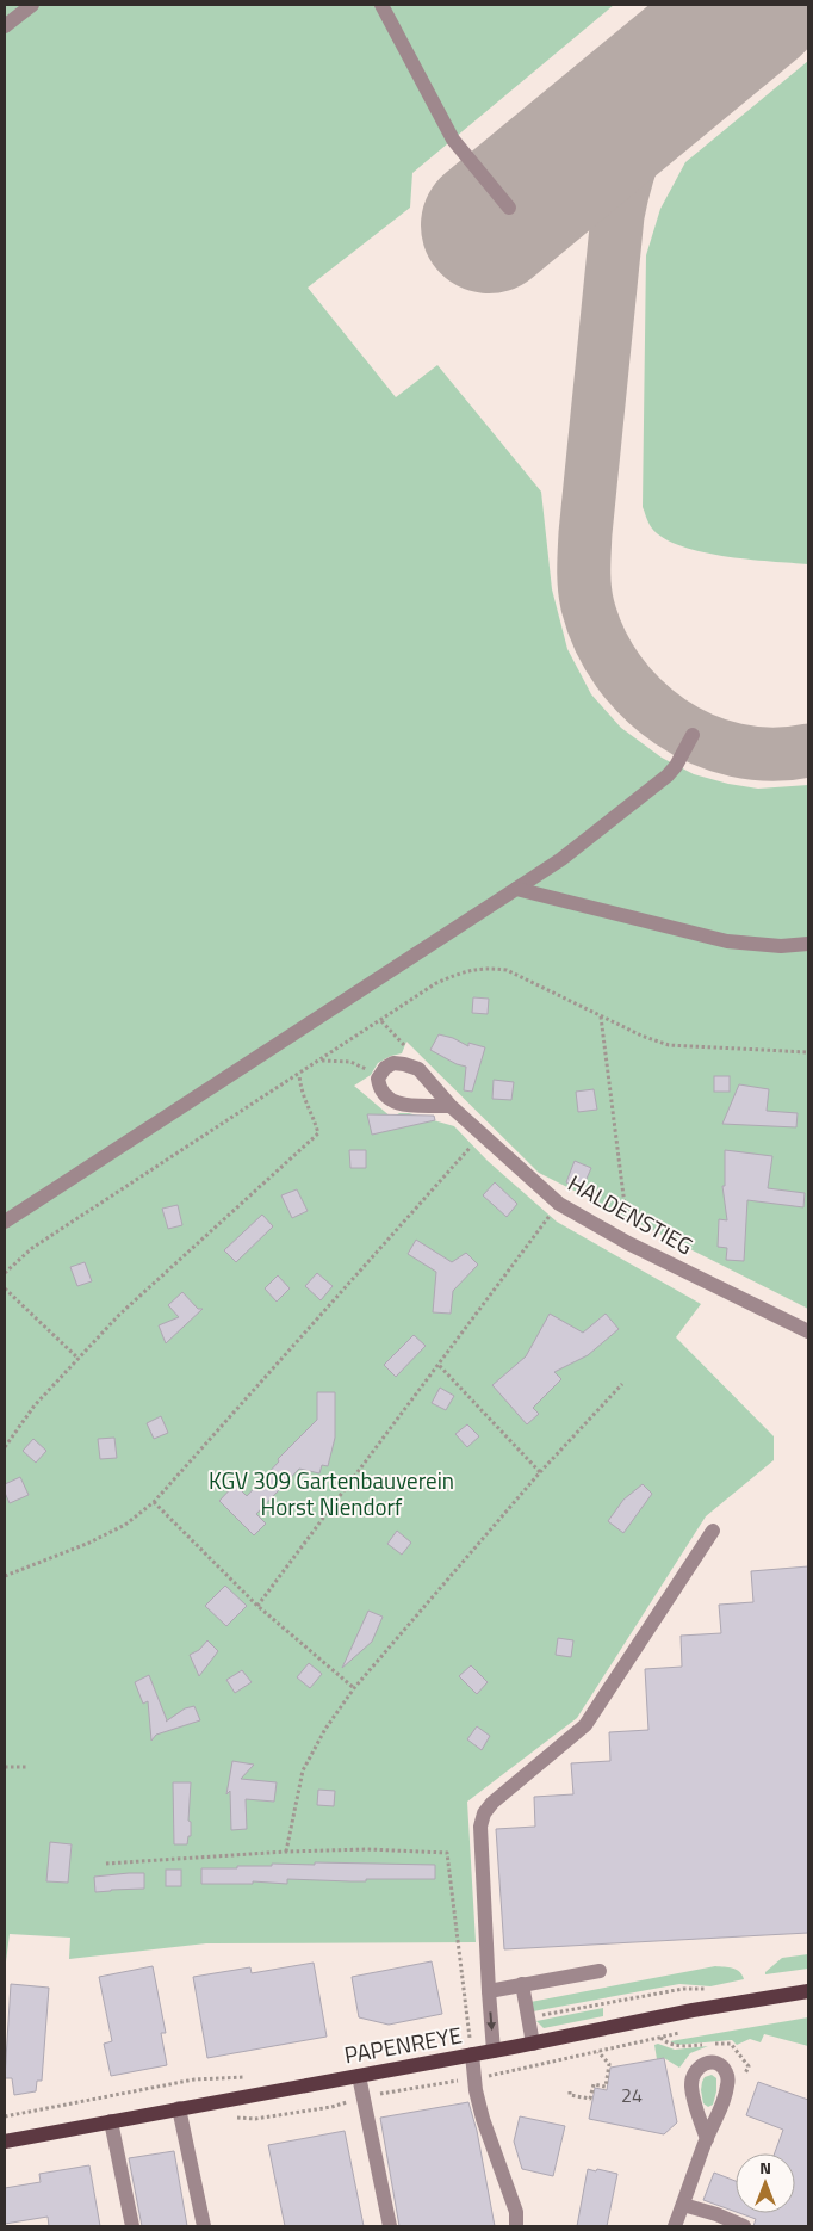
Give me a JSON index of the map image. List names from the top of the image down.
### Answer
{
  "streets": {
    "main road": ["PAPENREYE"],
    "street": ["HALDENSTIEG"]
  },
  "parks": ["KGV 309 Gartenbauverein Horst Niendorf"],
  "house_numbers": ["24"],
  "north": "top"
}
